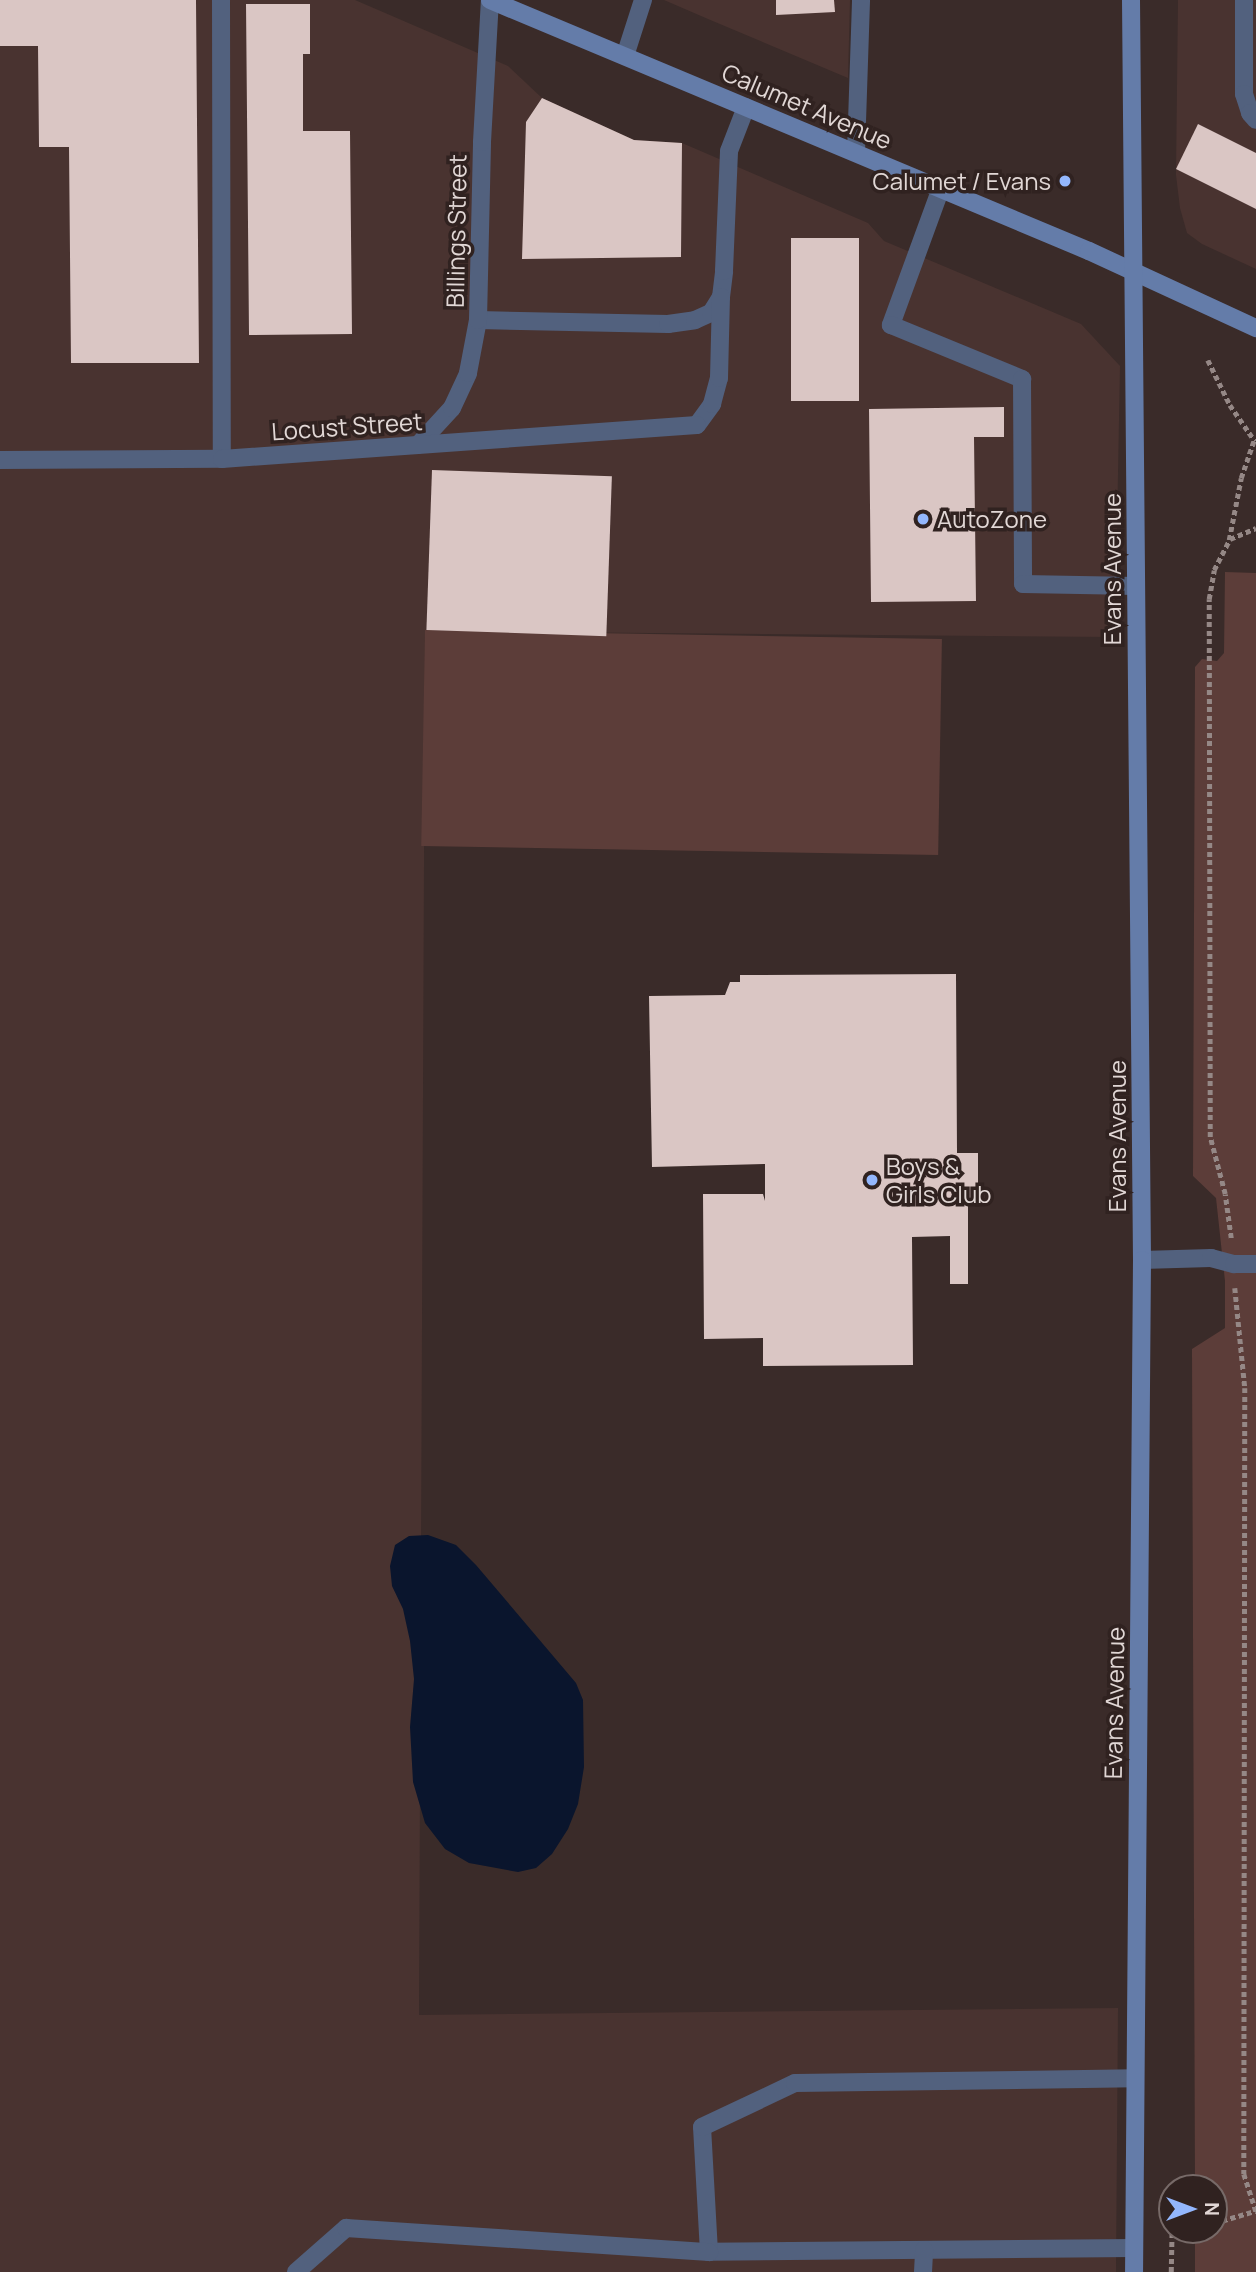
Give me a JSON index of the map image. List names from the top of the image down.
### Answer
{
  "streets": {
    "street": [
      "Calumet Avenue",
      "Billings Street",
      "Locust Street",
      "Evans Avenue"
    ]
  },
  "crossings": [
    ["Calumet Avenue", "Billings Street"],
    ["Calumet Avenue", "Evans Avenue"],
    ["Billings Street", "Locust Street"]
  ],
  "places": ["Calumet / Evans", "AutoZone", "Boys & Girls Club"],
  "north": "right"
}
